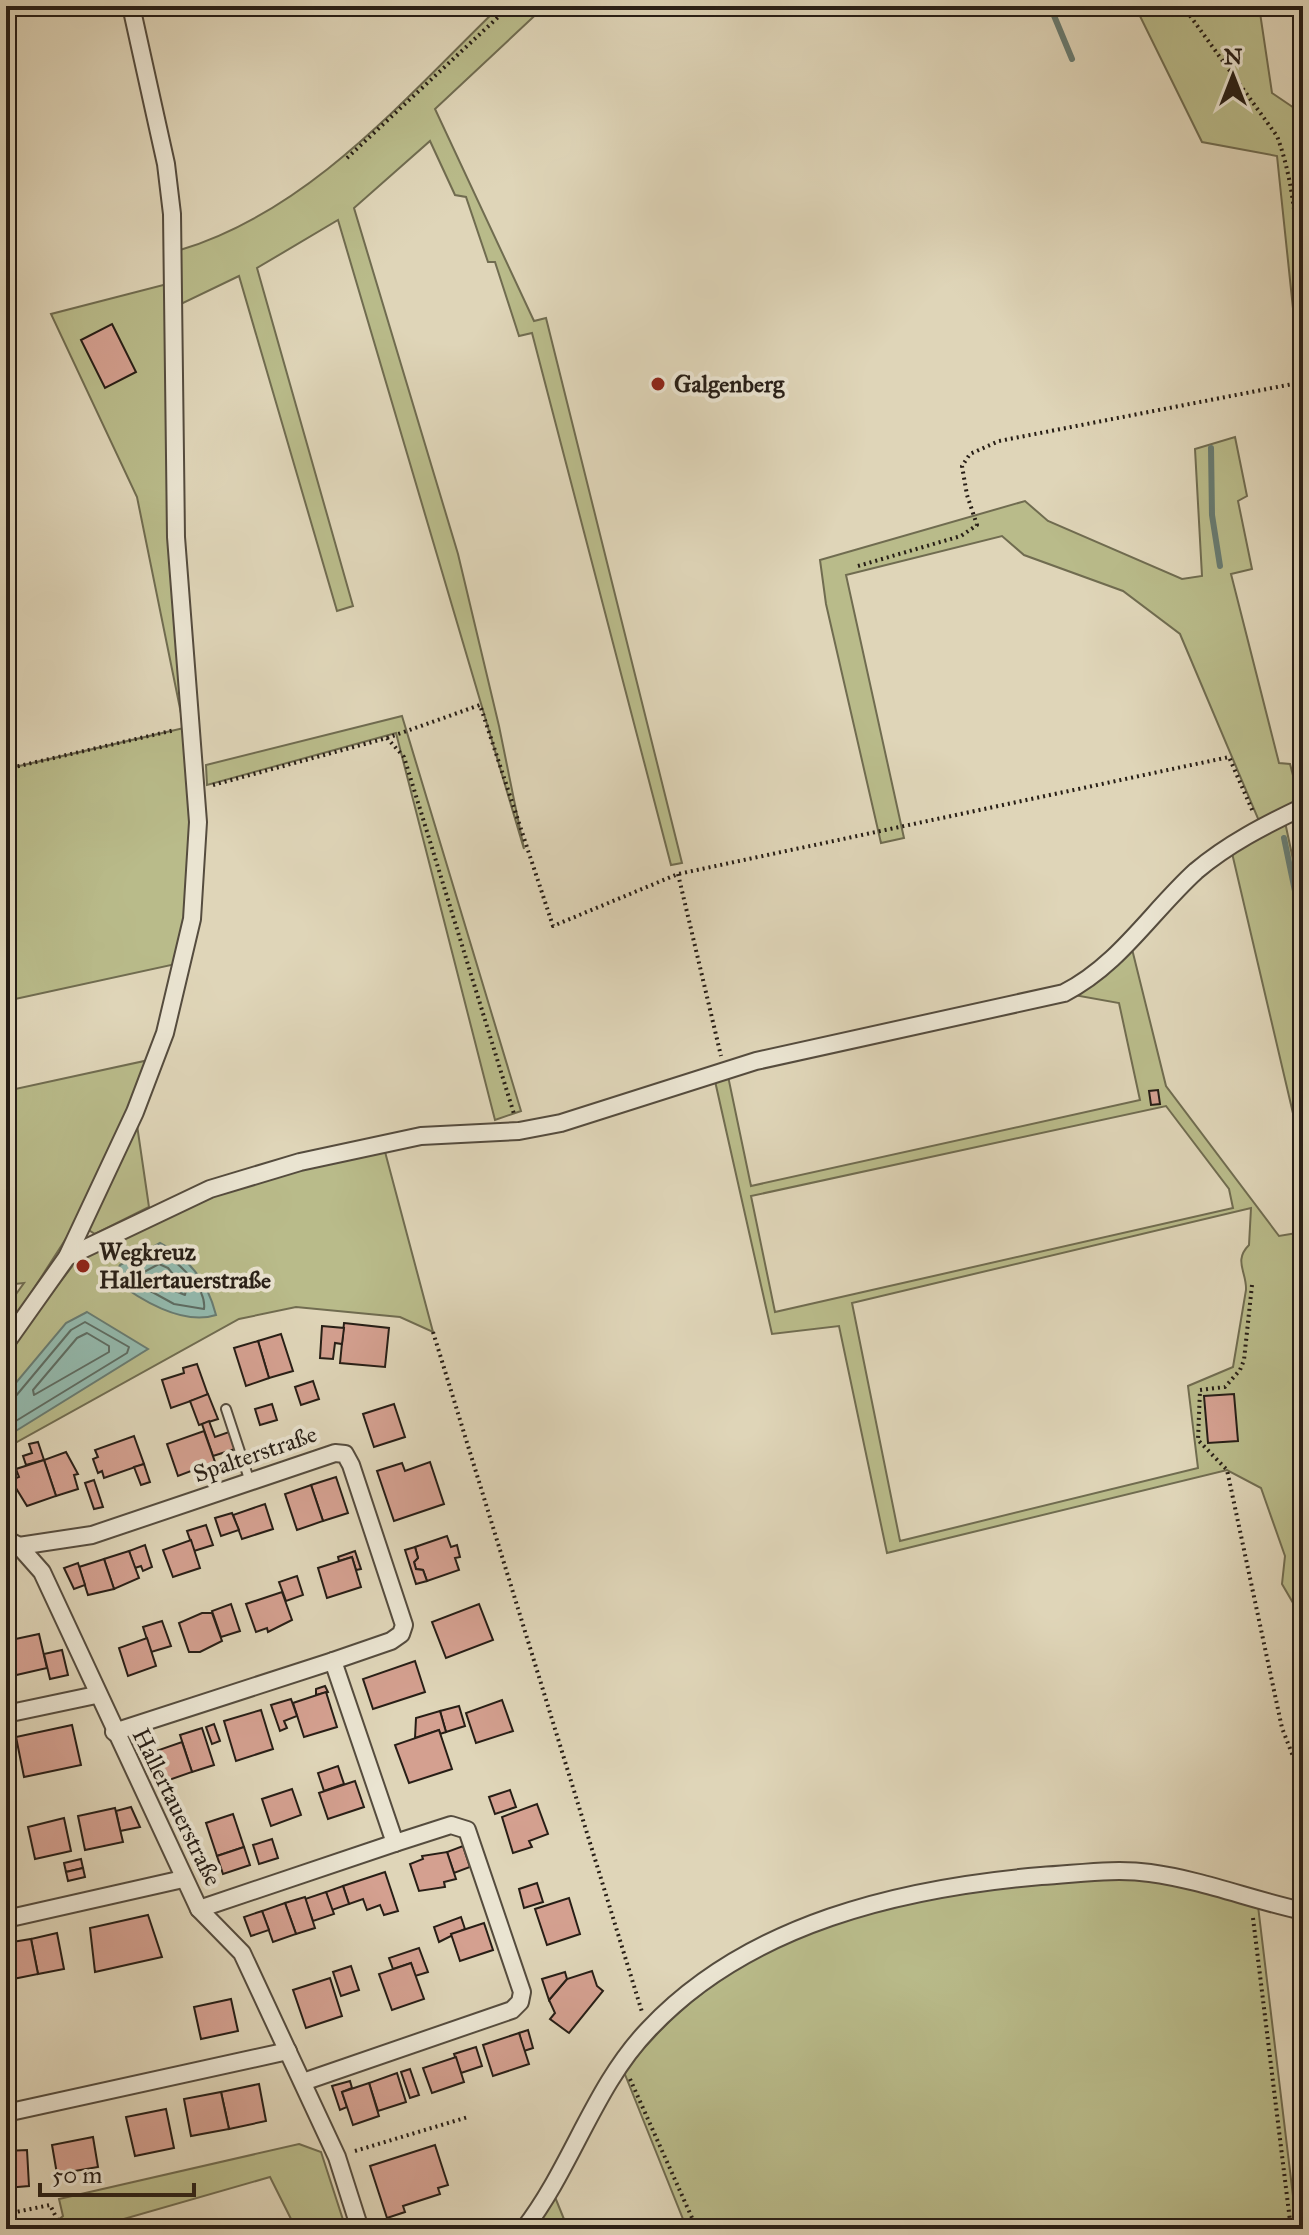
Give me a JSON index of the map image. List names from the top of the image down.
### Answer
{
  "streets": {
    "street": ["Spalterstraße", "Hallertauerstraße"]
  },
  "crossings": [
    ["Spalterstraße", "Hallertauerstraße"]
  ],
  "places": ["Galgenberg", "Wegkreuz Hallertauerstraße"],
  "scale_bar": "50 m",
  "north": "top"
}
